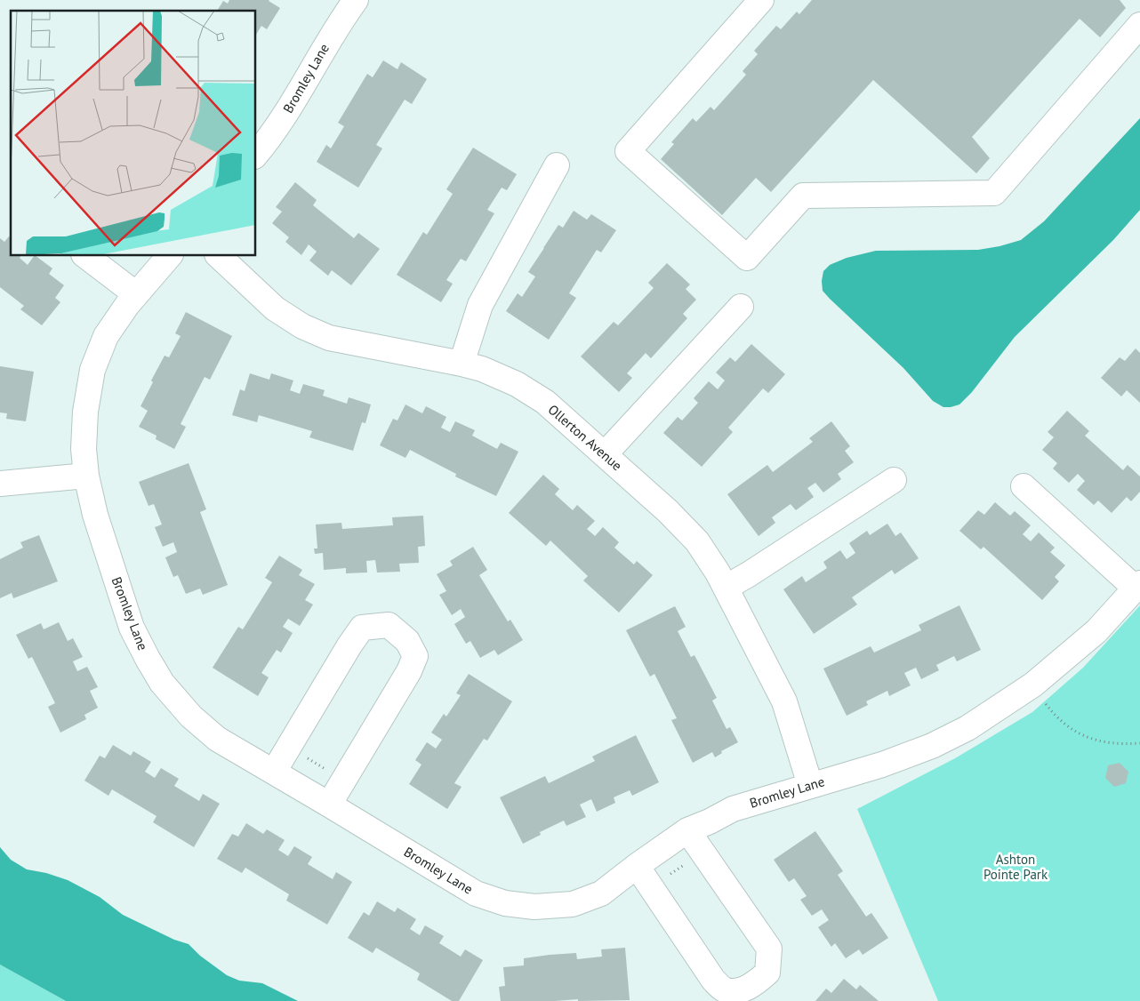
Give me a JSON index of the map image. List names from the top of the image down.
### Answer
{
  "streets": {
    "street": ["Bromley Lane", "Ollerton Avenue"]
  },
  "crossings": [
    ["Bromley Lane", "Ollerton Avenue"]
  ],
  "parks": ["Ashton Pointe Park"]
}
